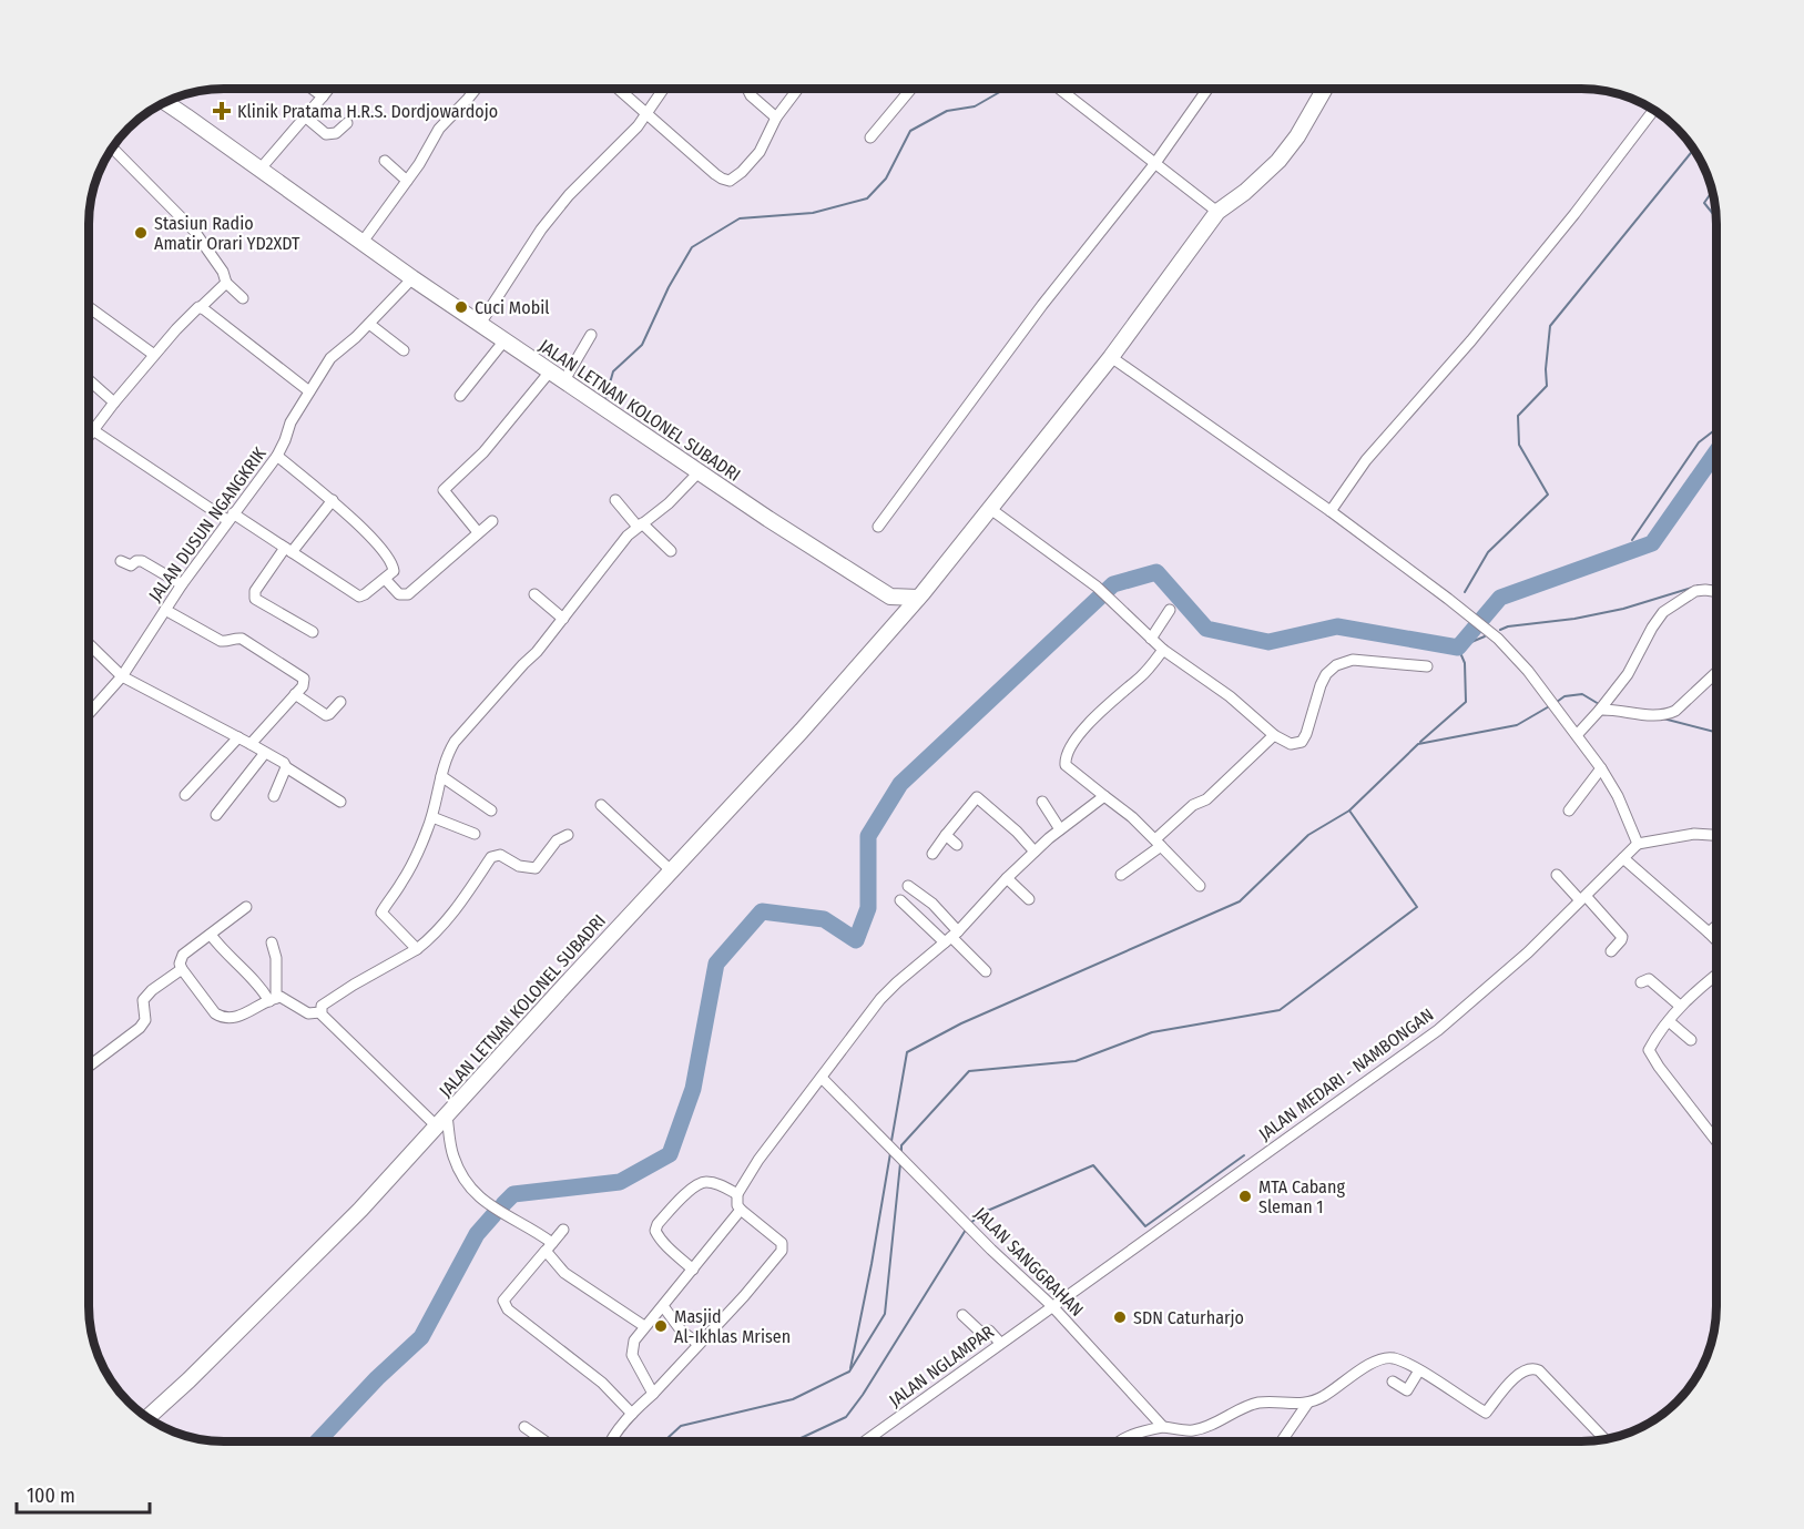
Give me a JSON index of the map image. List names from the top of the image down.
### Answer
{
  "streets": {
    "main road": ["JALAN LETNAN KOLONEL SUBADRI"],
    "street": [
      "JALAN DUSUN NGANGKRIK",
      "JALAN MEDARI - NAMBONGAN",
      "JALAN SANGGRAHAN",
      "JALAN NGLAMPAR"
    ]
  },
  "crossings": [
    ["JALAN LETNAN KOLONEL SUBADRI", "JALAN DUSUN NGANGKRIK"],
    ["JALAN MEDARI - NAMBONGAN", "JALAN SANGGRAHAN"],
    ["JALAN MEDARI - NAMBONGAN", "JALAN NGLAMPAR"],
    ["JALAN SANGGRAHAN", "JALAN NGLAMPAR"]
  ],
  "places": {
    "health": ["Klinik Pratama H.R.S. Dordjowardojo"],
    "other": [
      "Stasiun Radio Amatir Orari YD2XDT",
      "Cuci Mobil",
      "MTA Cabang Sleman 1",
      "SDN Caturharjo",
      "Masjid Al-Ikhlas Mrisen"
    ]
  },
  "scale_bar": "100 m"
}
